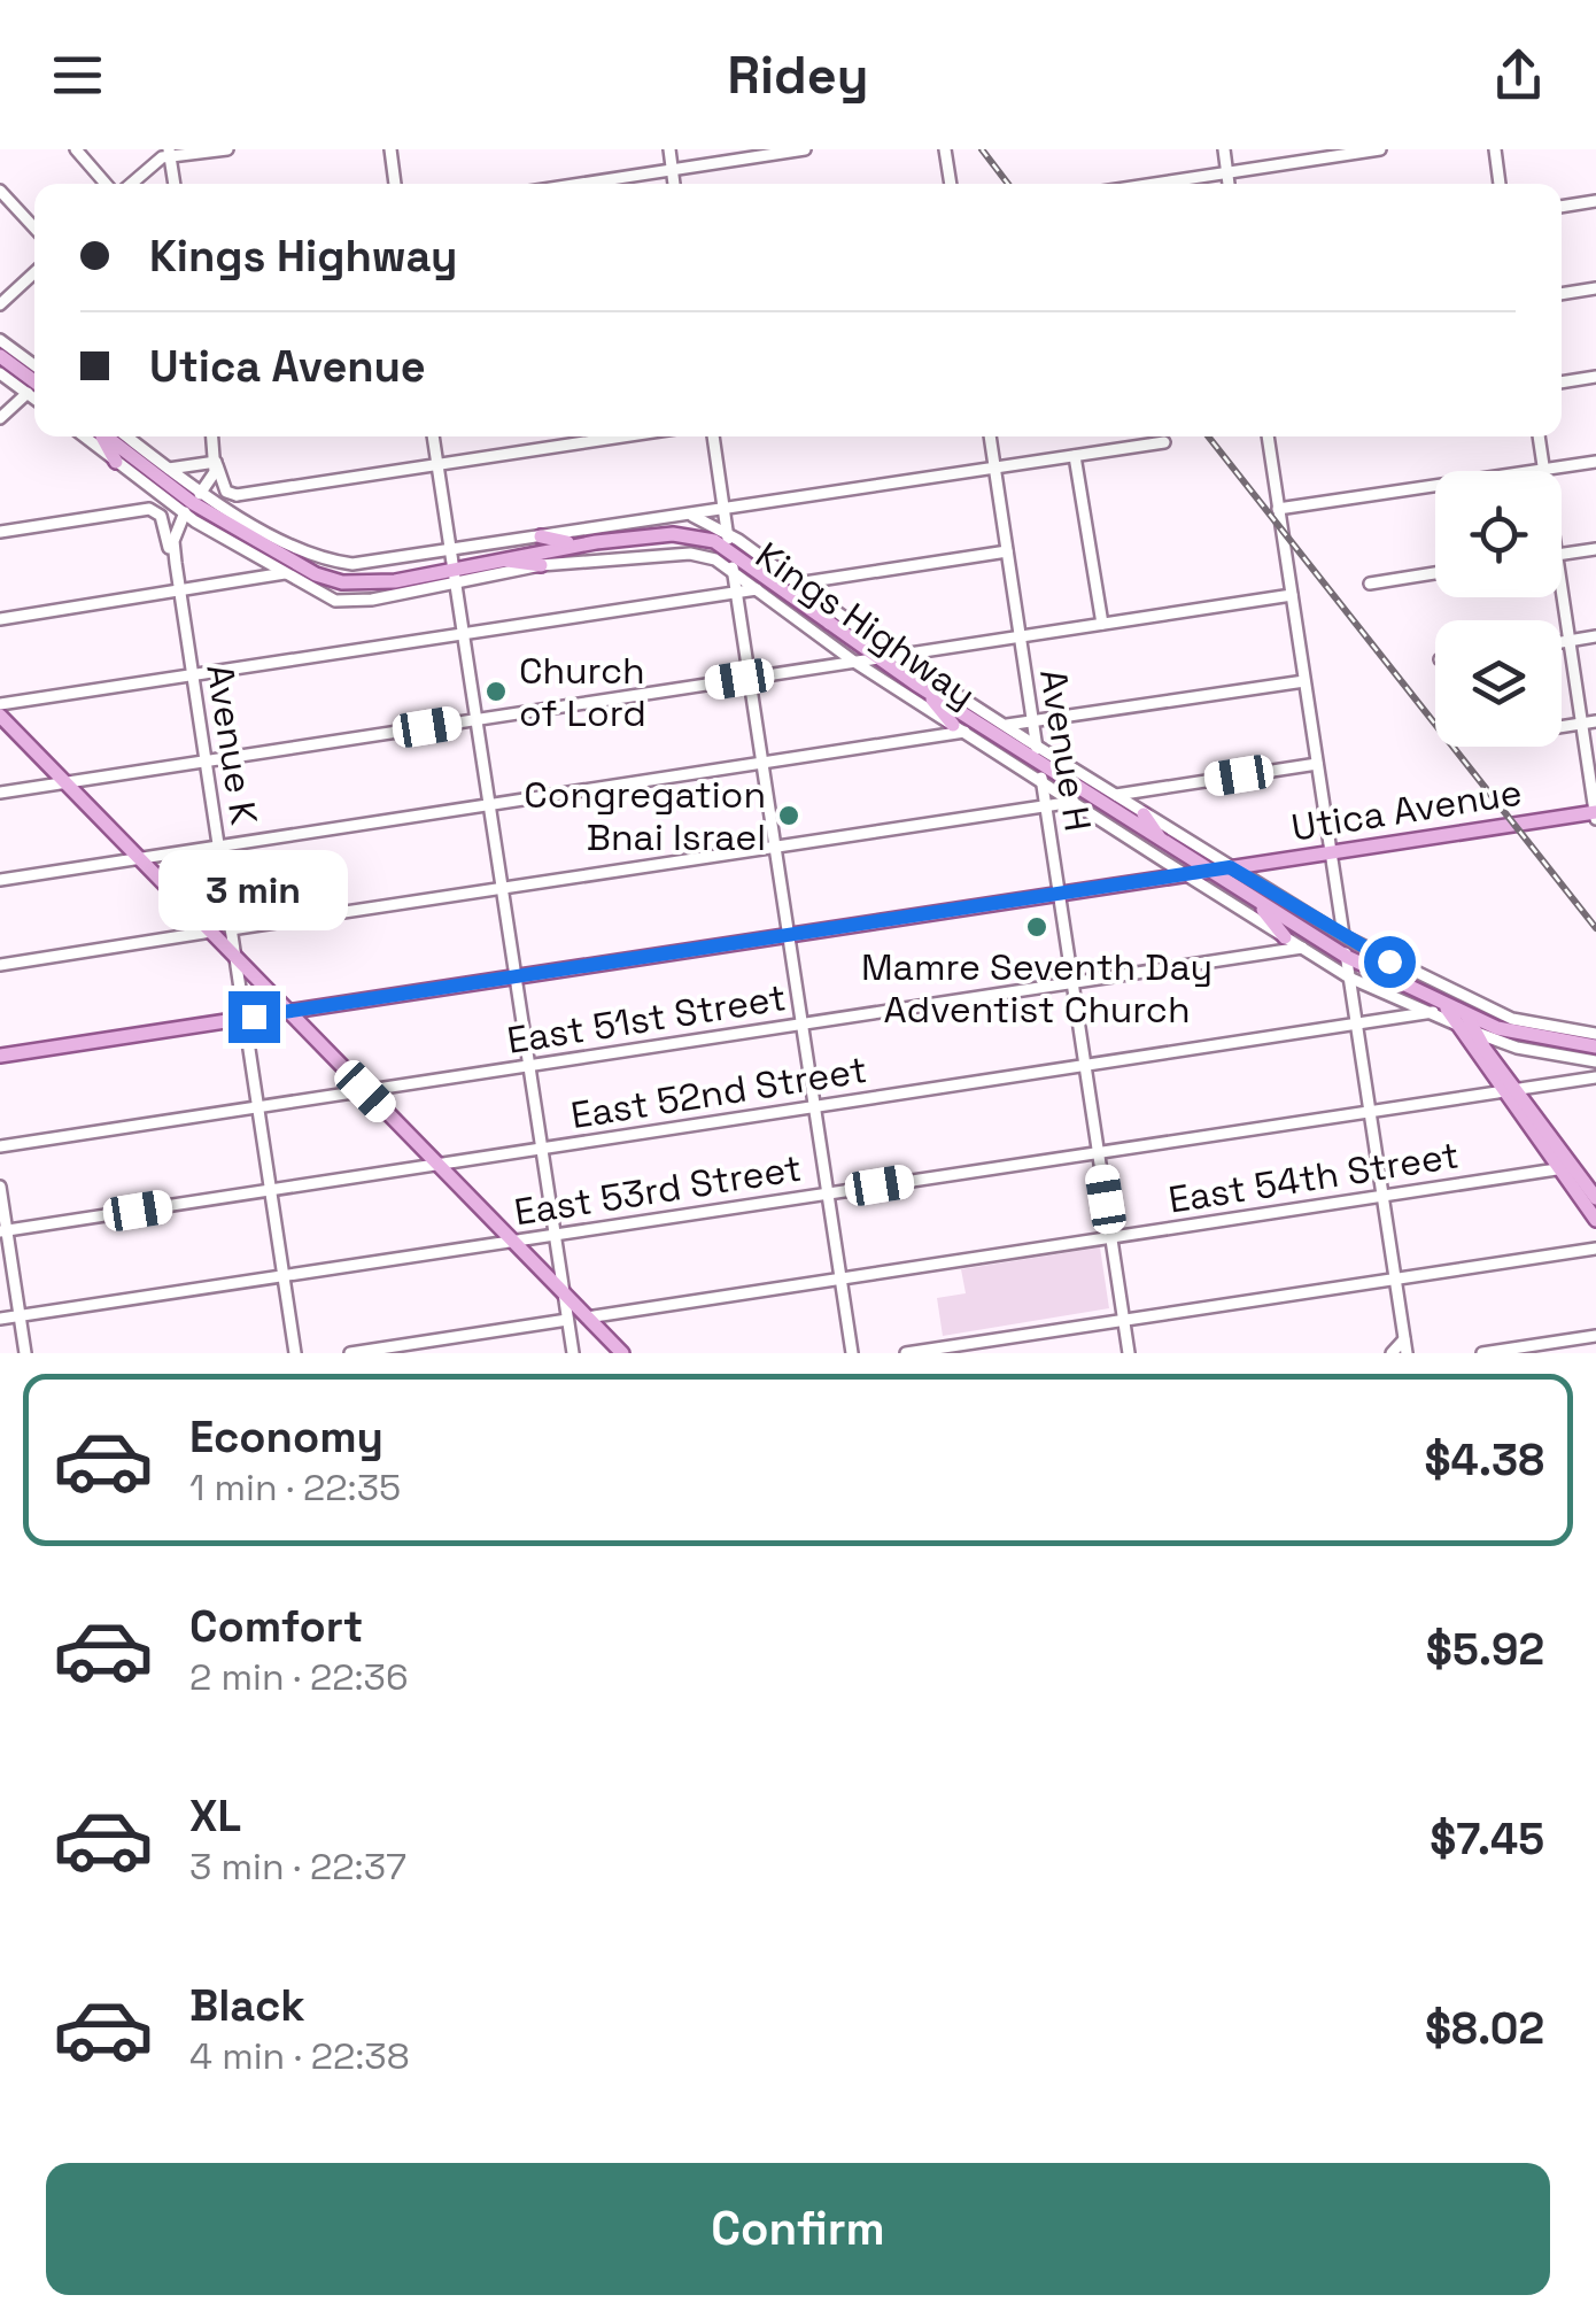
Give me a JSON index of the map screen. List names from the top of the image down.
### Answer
{
  "streets": {
    "main road": ["Kings Highway", "Utica Avenue"],
    "street": [
      "Avenue K",
      "Avenue H",
      "East 51st Street",
      "East 52nd Street",
      "East 54th Street",
      "East 53rd Street"
    ]
  },
  "crossings": [
    ["Kings Highway", "Avenue K"],
    ["Kings Highway", "Avenue H"],
    ["Kings Highway", "Utica Avenue"],
    ["Kings Highway", "East 51st Street"],
    ["Kings Highway", "East 52nd Street"],
    ["Avenue K", "Utica Avenue"],
    ["Avenue K", "East 51st Street"],
    ["Avenue K", "East 52nd Street"],
    ["Avenue K", "East 53rd Street"],
    ["Avenue H", "Utica Avenue"],
    ["Avenue H", "East 51st Street"],
    ["Avenue H", "East 52nd Street"],
    ["Avenue H", "East 54th Street"],
    ["Avenue H", "East 53rd Street"]
  ],
  "places": ["Church of Lord", "Congregation Bnai Israel", "Mamre Seventh Day Adventist Church"],
  "page": {
    "header": "Ridey",
    "banner": ["Kings Highway", "Utica Avenue"],
    "bubble": "3 min",
    "list": [
      {
        "name": "Economy",
        "note": "1 min · 22:35",
        "value": "$4.38"
      },
      {
        "name": "Comfort",
        "note": "2 min · 22:36",
        "value": "$5.92"
      },
      {
        "name": "XL",
        "note": "3 min · 22:37",
        "value": "$7.45"
      },
      {
        "name": "Black",
        "note": "4 min · 22:38",
        "value": "$8.02"
      }
    ],
    "buttons": "Confirm"
  }
}
